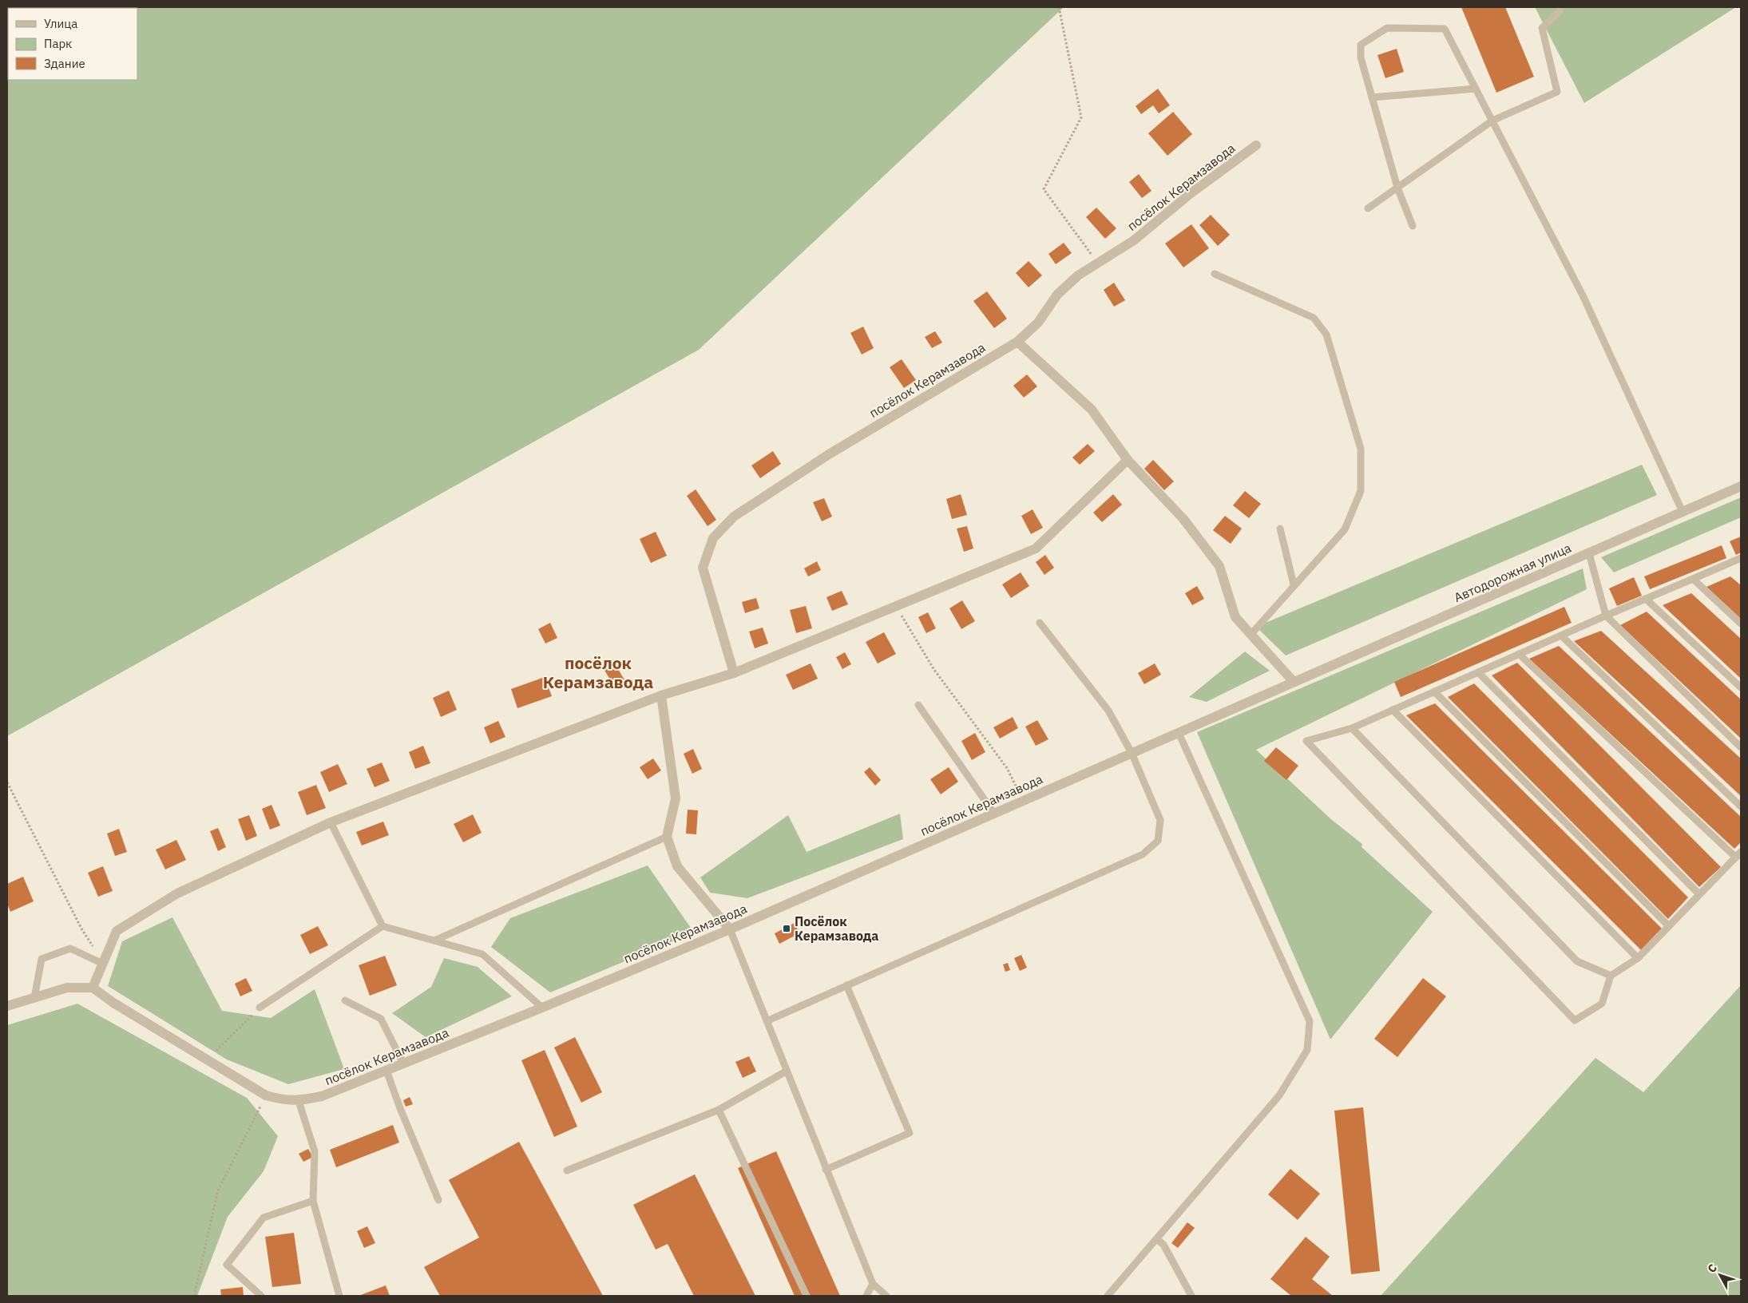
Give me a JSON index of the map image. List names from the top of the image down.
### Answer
{
  "streets": {
    "street": ["посёлок Керамзавода", "Автодорожная улица"]
  },
  "crossings": [
    ["посёлок Керамзавода", "Автодорожная улица"]
  ],
  "districts": ["посёлок Керамзавода"],
  "places": {
    "transit": ["Посёлок Керамзавода"]
  },
  "legend": ["Улица", "Парк", "Здание"],
  "north": "top left"
}
